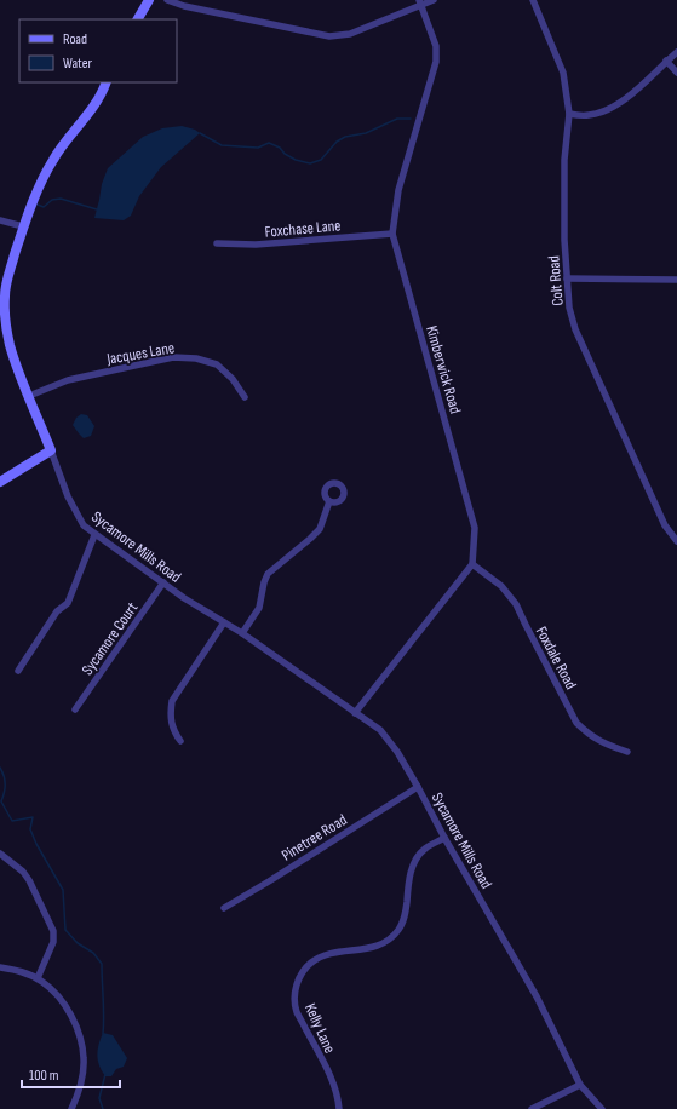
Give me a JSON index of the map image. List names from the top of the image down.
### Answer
{
  "streets": {
    "street": [
      "Foxchase Lane",
      "Colt Road",
      "Jacques Lane",
      "Kimberwick Road",
      "Sycamore Mills Road",
      "Sycamore Court",
      "Foxdale Road",
      "Pinetree Road",
      "Kelly Lane"
    ]
  },
  "crossings": [
    ["Foxchase Lane", "Kimberwick Road"],
    ["Kimberwick Road", "Foxdale Road"],
    ["Sycamore Mills Road", "Sycamore Court"],
    ["Sycamore Mills Road", "Pinetree Road"],
    ["Sycamore Mills Road", "Kelly Lane"]
  ],
  "legend": ["Road", "Water"],
  "scale_bar": "100 m"
}
